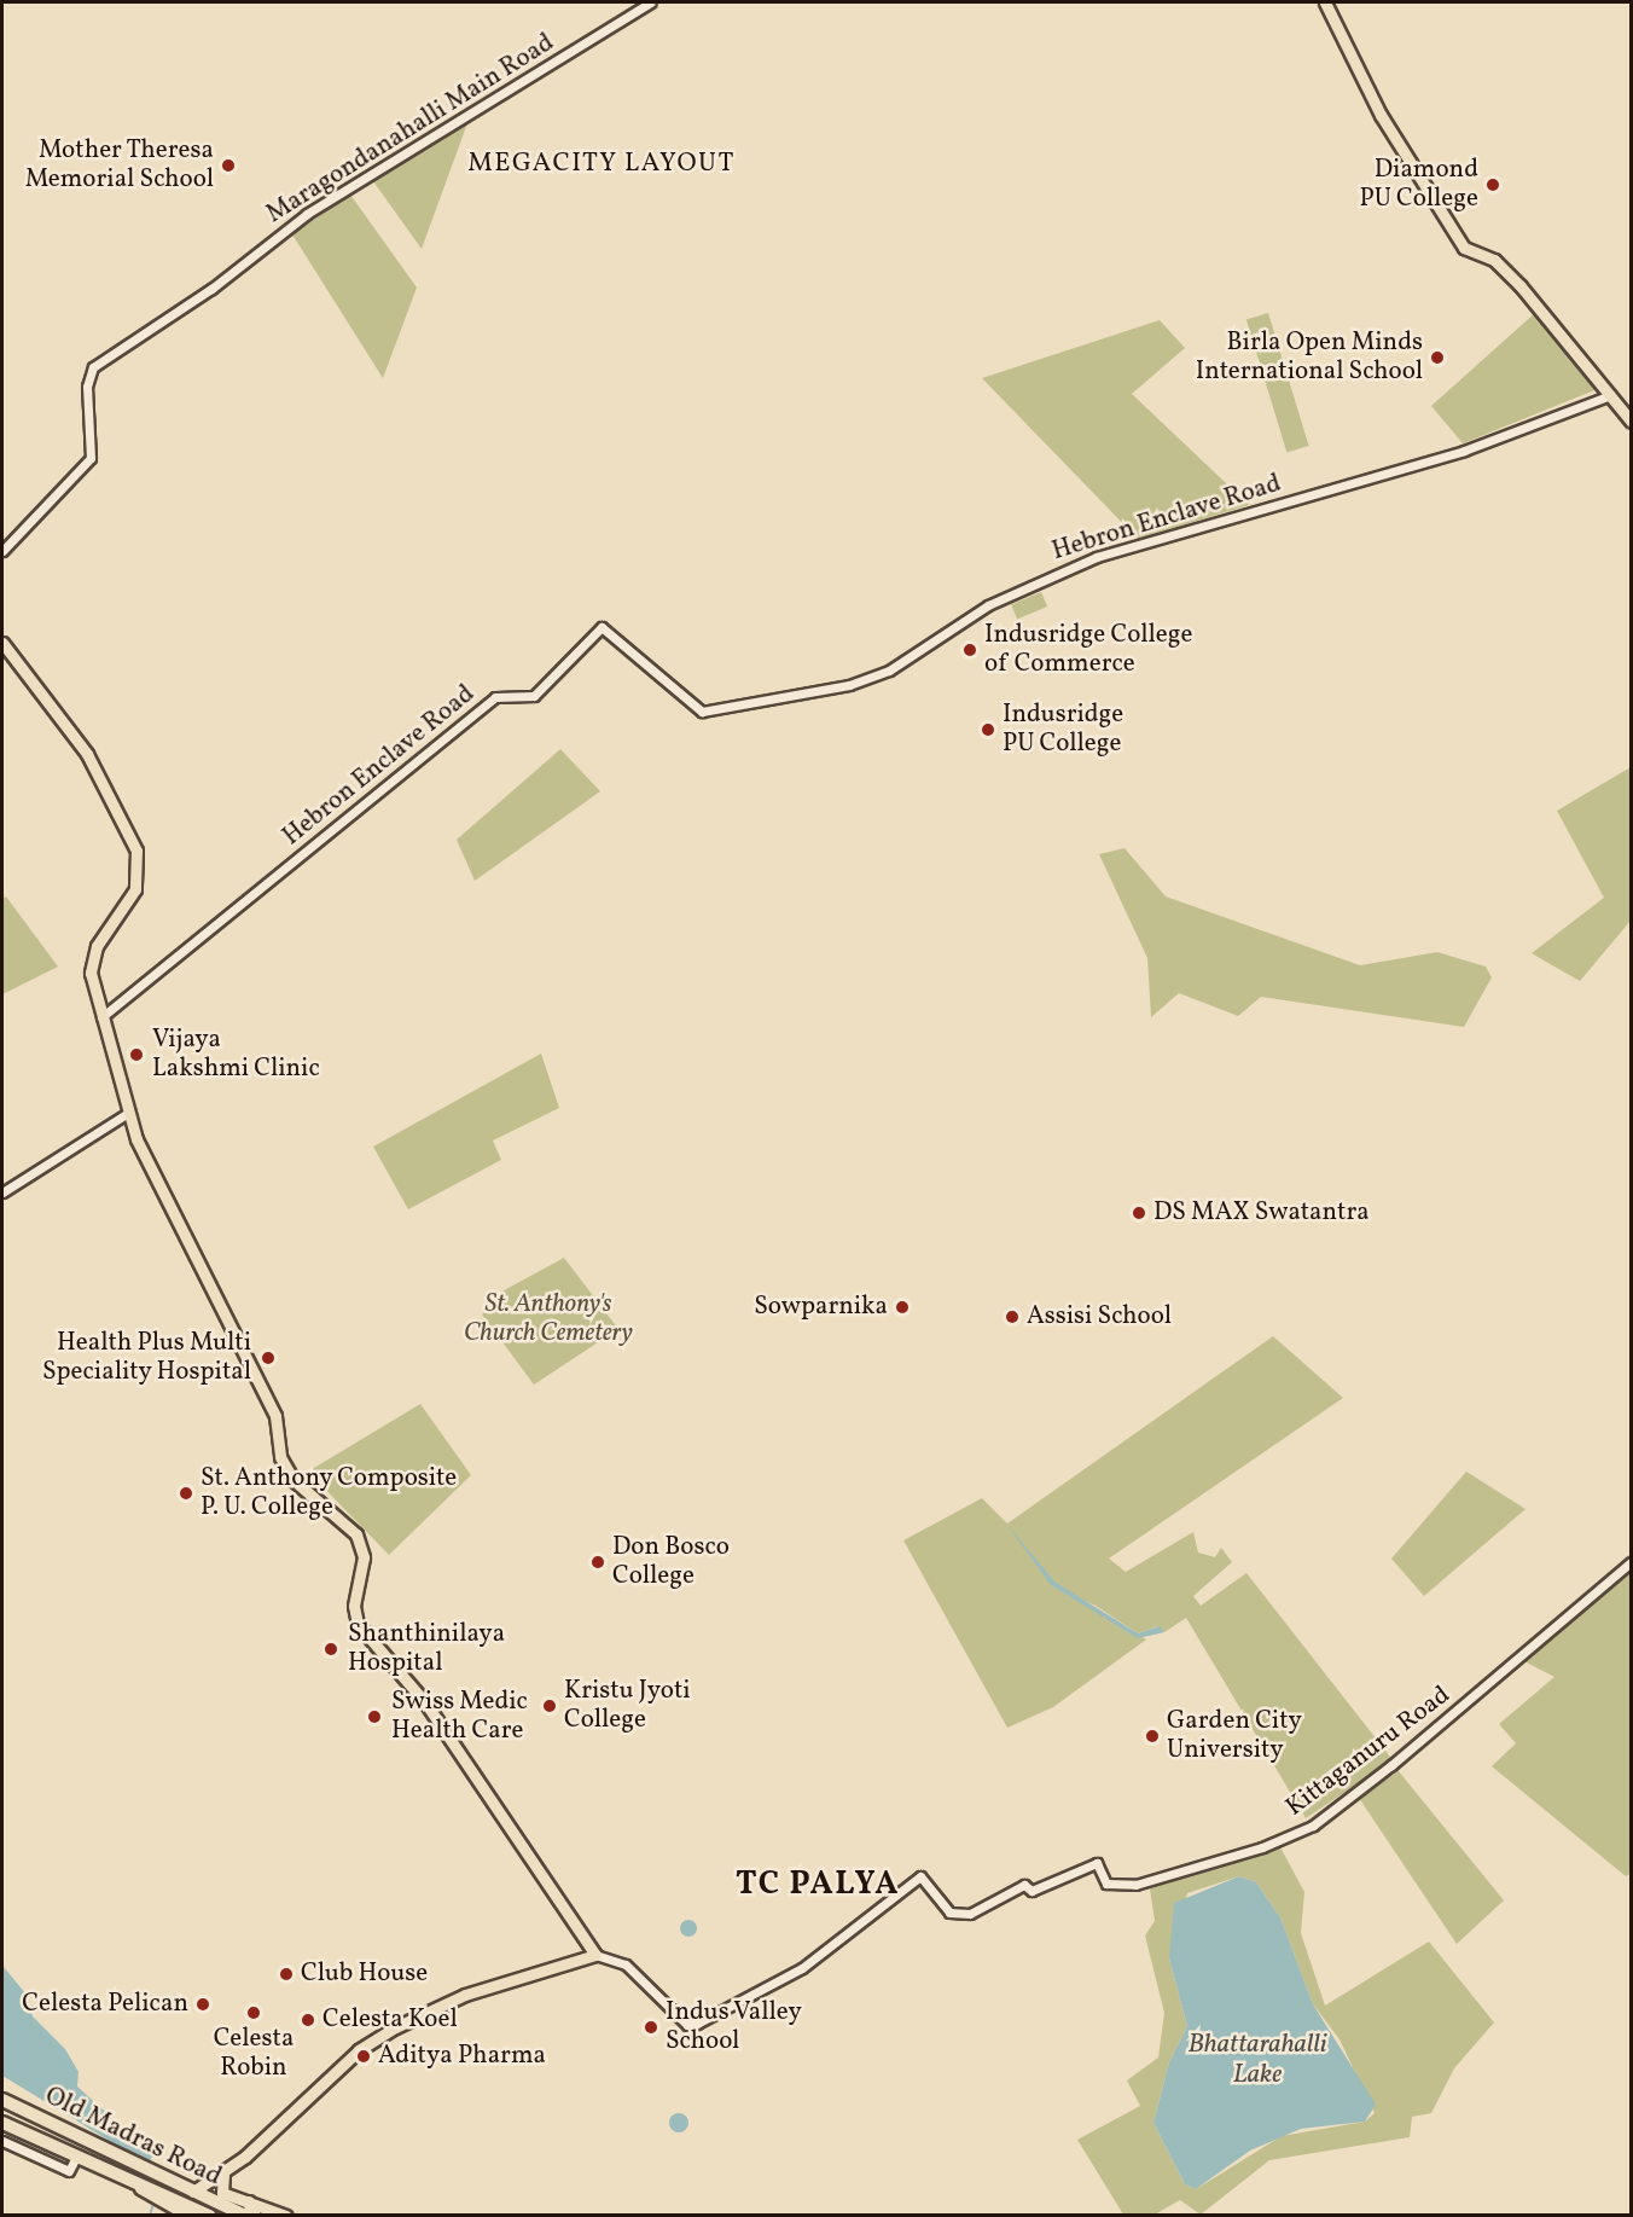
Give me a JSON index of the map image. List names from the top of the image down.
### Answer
{
  "streets": {
    "highway": ["Old Madras Road"],
    "street": ["Maragondanahalli Main Road", "Hebron Enclave Road", "Kittaganuru Road"]
  },
  "districts": ["MEGACITY LAYOUT", "TC PALYA"],
  "water": ["Bhattarahalli Lake"],
  "parks": ["St. Anthony's Church Cemetery"],
  "places": [
    "Mother Theresa Memorial School",
    "Diamond PU College",
    "Birla Open Minds International School",
    "Indusridge College of Commerce",
    "Indusridge PU College",
    "Vijaya Lakshmi Clinic",
    "DS MAX Swatantra",
    "Sowparnika",
    "Assisi School",
    "Health Plus Multi Speciality Hospital",
    "St. Anthony Composite P. U. College",
    "Don Bosco College",
    "Shanthinilaya Hospital",
    "Kristu Jyoti College",
    "Swiss Medic Health Care",
    "Garden City University",
    "Club House",
    "Celesta Pelican",
    "Celesta Robin",
    "Celesta Koel",
    "Indus Valley School",
    "Aditya Pharma"
  ]
}
